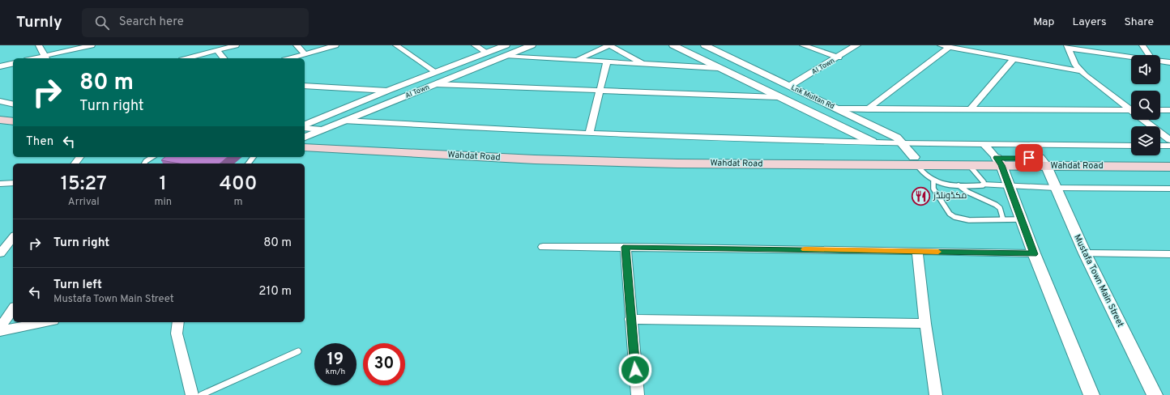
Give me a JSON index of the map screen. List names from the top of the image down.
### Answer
{
  "streets": {
    "main road": ["Wahdat Road"],
    "street": ["AI Town", "Lnk Multan Rd", "Mustafa Town Main Street"]
  },
  "crossings": [
    ["AI Town", "Lnk Multan Rd"],
    ["Lnk Multan Rd", "Wahdat Road"],
    ["Wahdat Road", "Mustafa Town Main Street"]
  ],
  "places": {
    "restaurant": ["مکڈونلڈز"]
  },
  "page": {
    "header": "Turnly",
    "search": "Search here",
    "nav": ["Map", "Layers", "Share"],
    "turn": ["80 m", "Turn right"],
    "then": "Then",
    "eta": [
      "15:27",
      "Arrival",
      "1",
      "min",
      "400",
      "m"
    ],
    "list": [
      {
        "name": "Turn right",
        "value": "80 m"
      },
      {
        "name": "Turn left",
        "note": "Mustafa Town Main Street",
        "value": "210 m"
      }
    ],
    "speed": "19 km/h",
    "limit": "30"
  }
}
